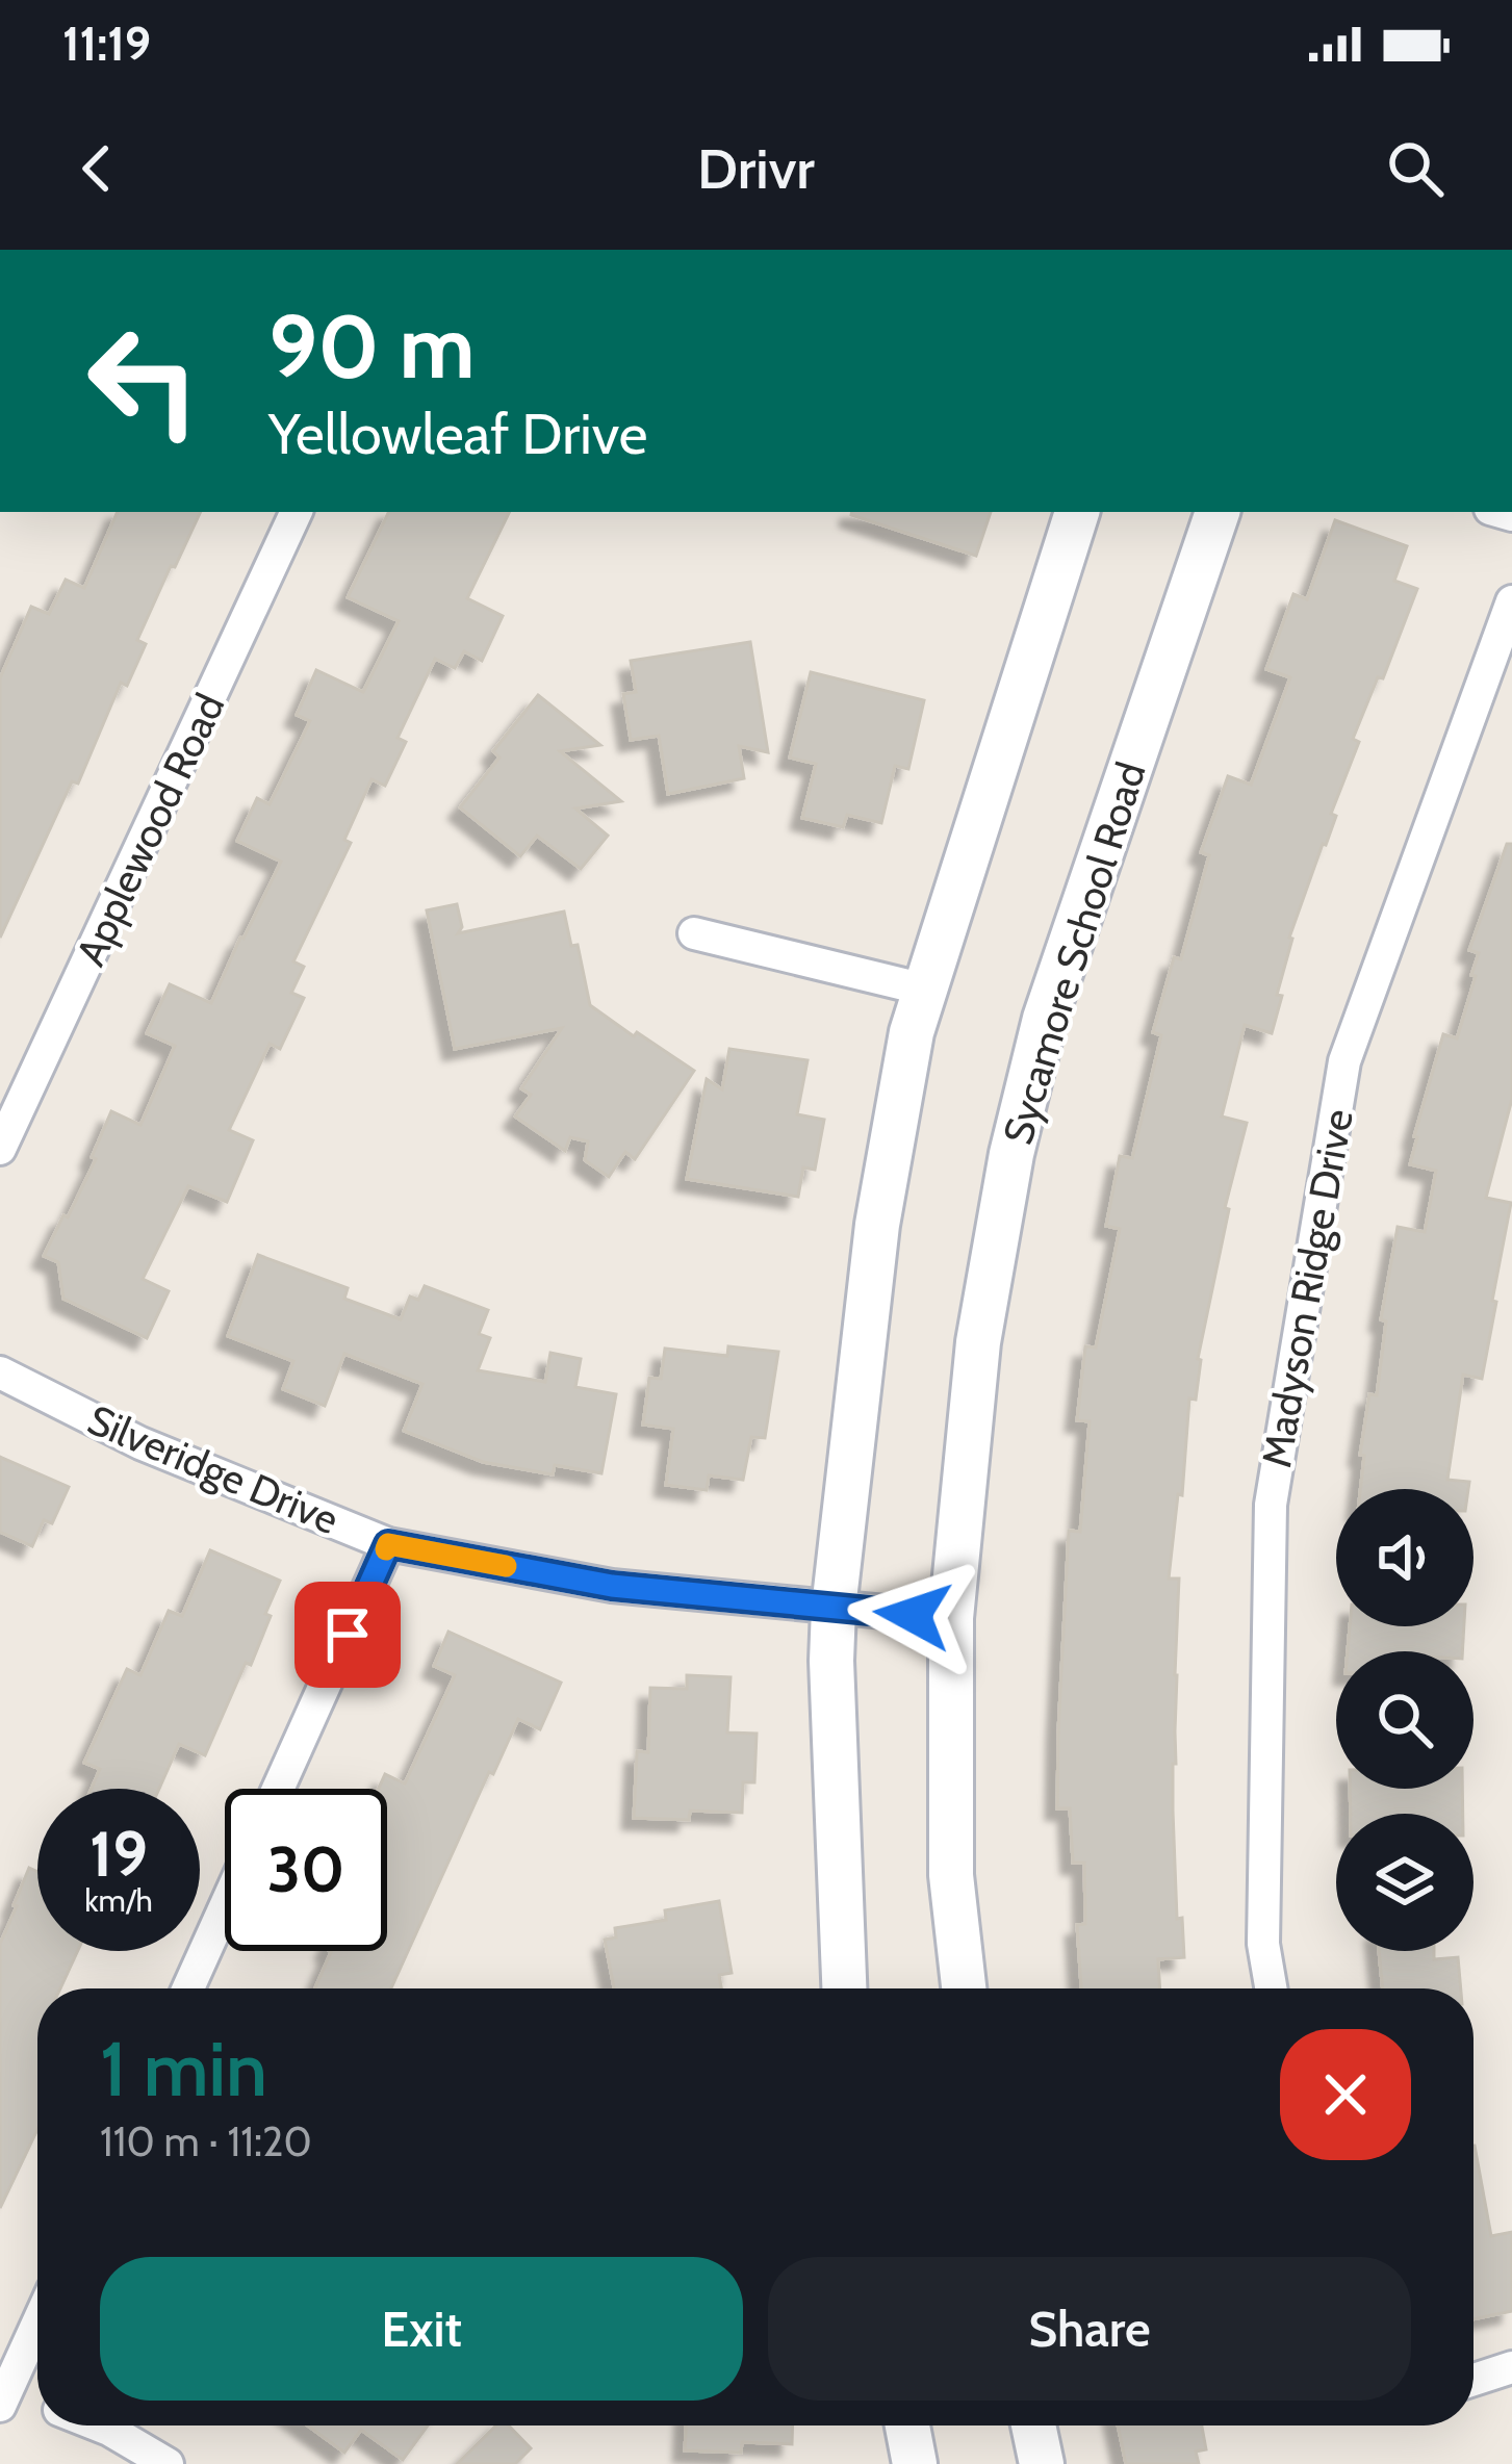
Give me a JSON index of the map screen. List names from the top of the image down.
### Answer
{
  "streets": {
    "main road": ["Sycamore School Road"],
    "street": ["Applewood Road", "Madyson Ridge Drive", "Silveridge Drive"]
  },
  "crossings": [
    ["Sycamore School Road", "Silveridge Drive"]
  ],
  "page": {
    "status": "11:19",
    "header": "Drivr",
    "turn": ["90 m", "Yellowleaf Drive"],
    "speed": "19 km/h",
    "limit": "30",
    "heading": ["1 min", "110 m · 11:20"],
    "buttons": ["Exit", "Share"]
  }
}
